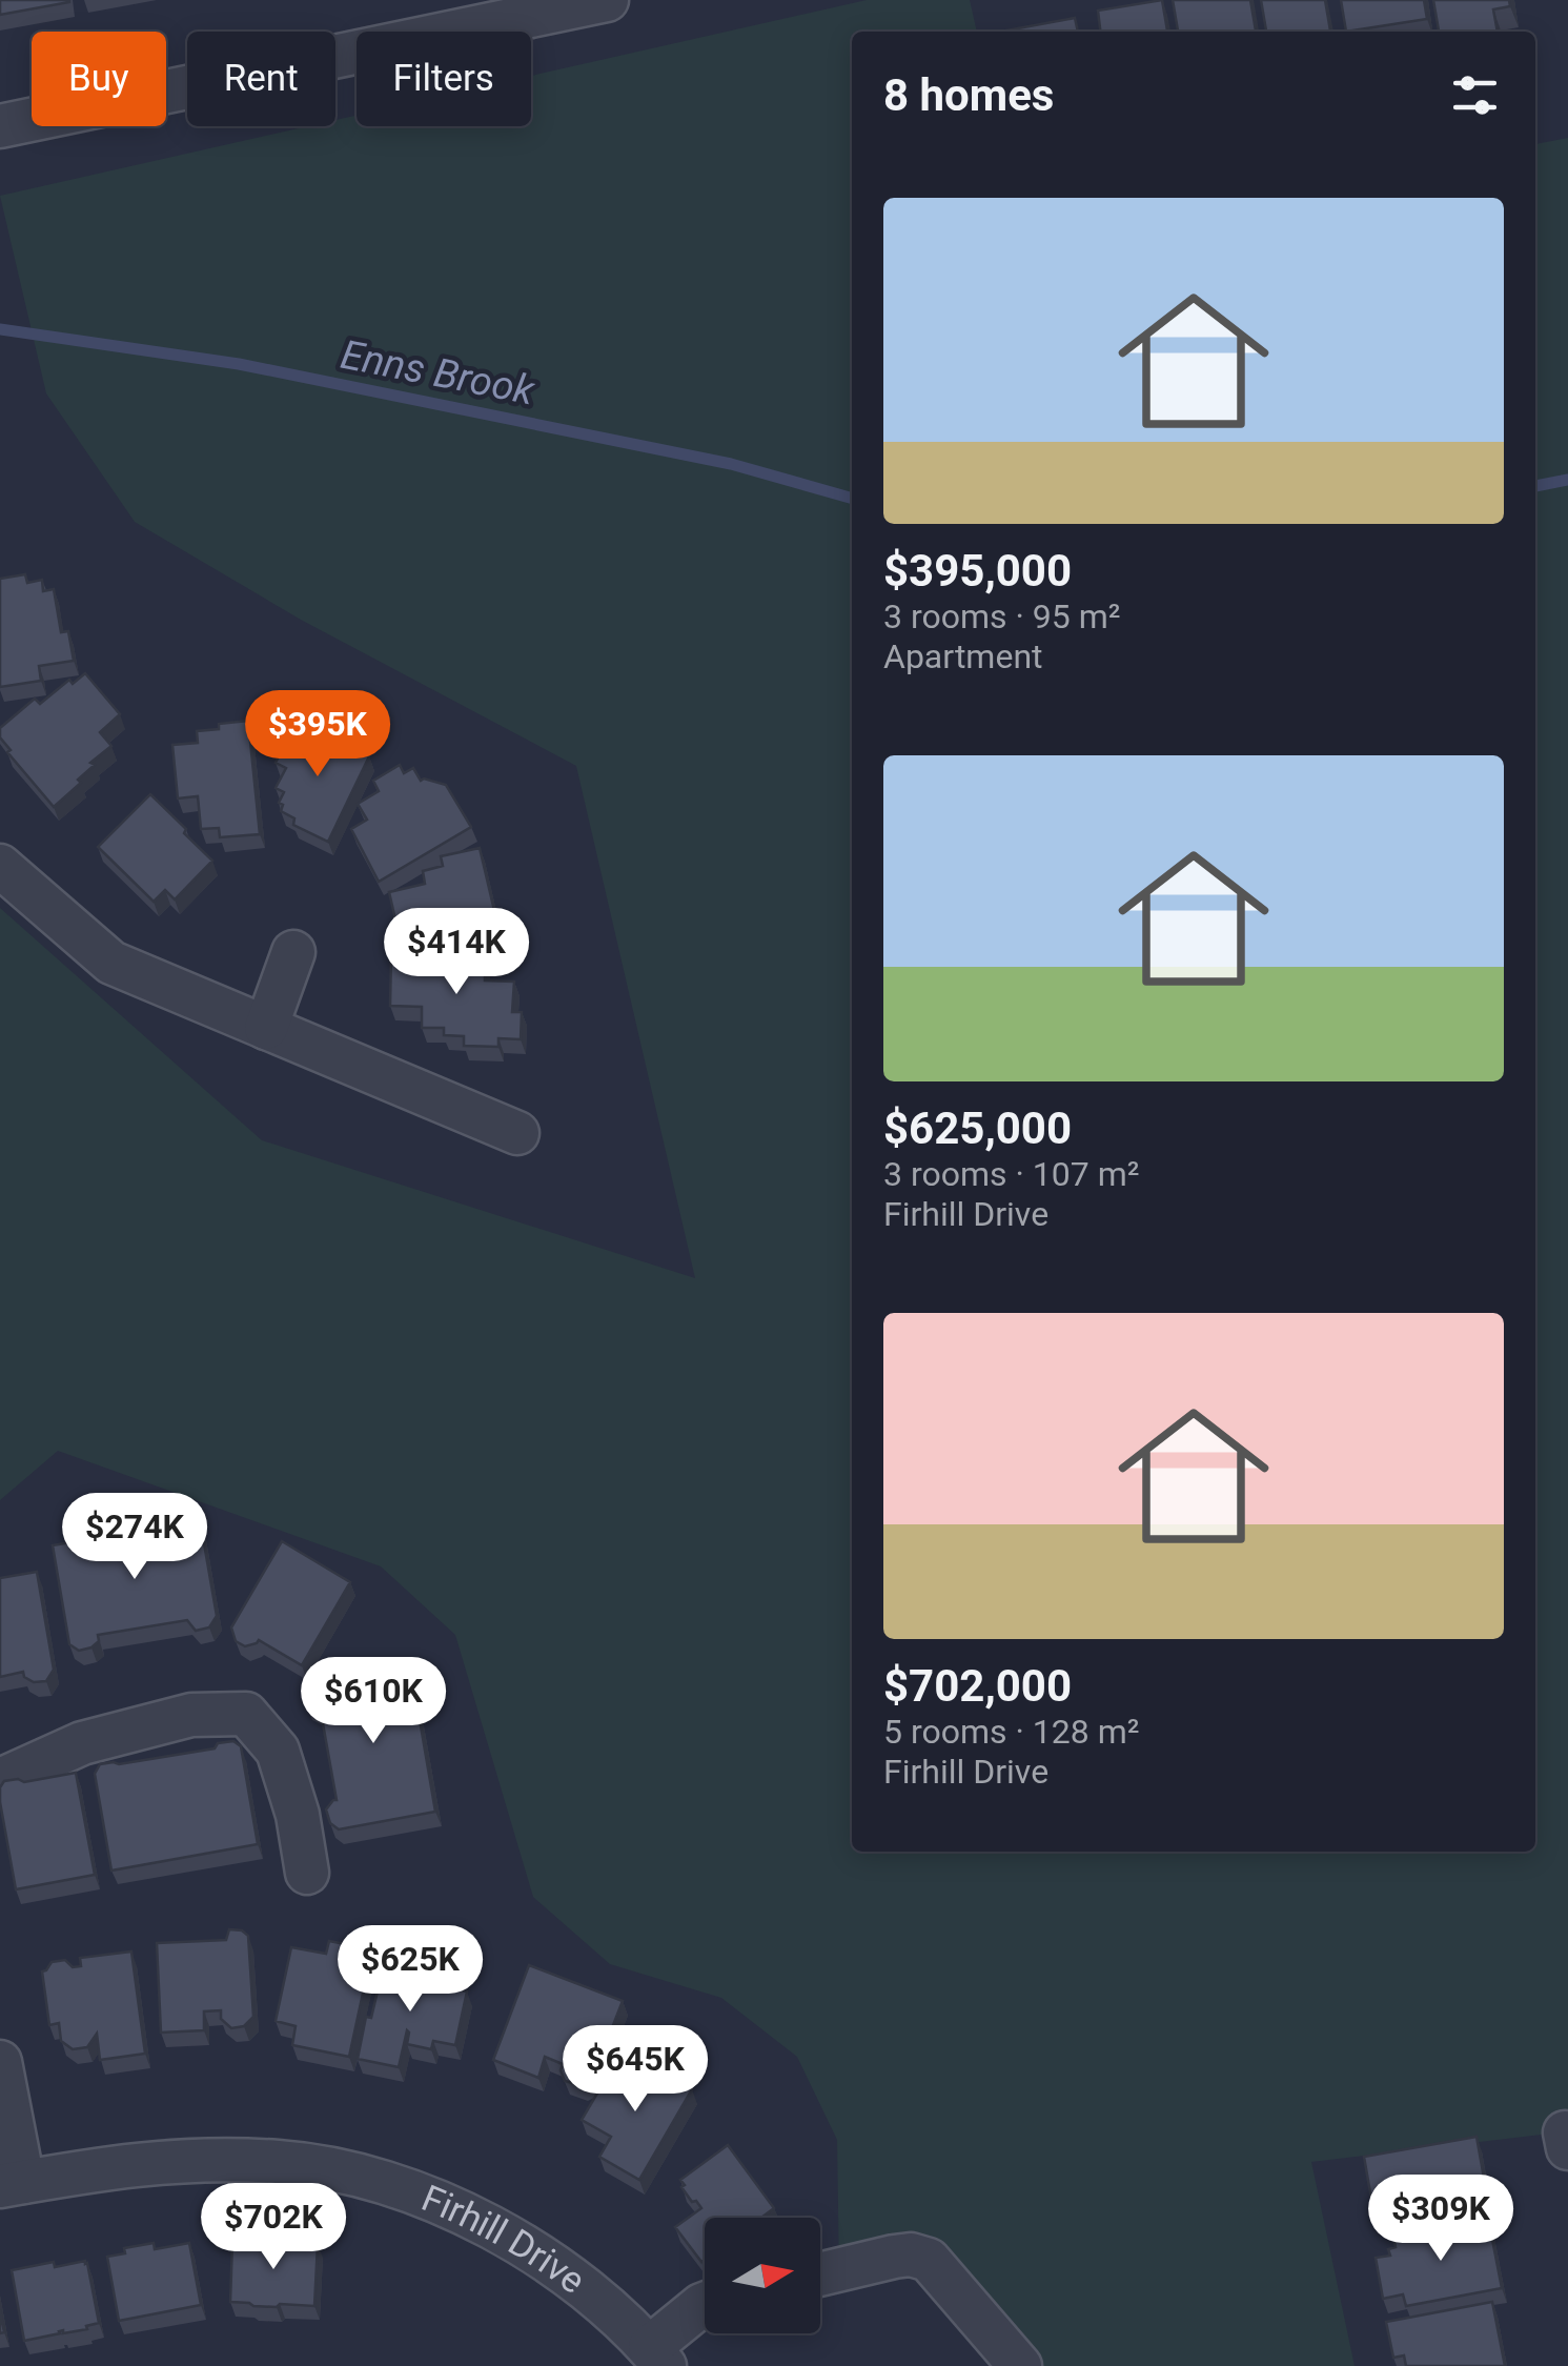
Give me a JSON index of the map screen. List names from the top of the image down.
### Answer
{
  "streets": {
    "street": ["Firhill Drive"]
  },
  "water": ["Enns Brook"],
  "north": "right",
  "page": {
    "chip": ["Buy", "Rent", "Filters"],
    "heading": "8 homes",
    "list": [
      {
        "name": "$395,000",
        "note": "3 rooms · 95 m² · Apartment"
      },
      {
        "name": "$625,000",
        "note": "3 rooms · 107 m² · Firhill Drive"
      },
      {
        "name": "$702,000",
        "note": "5 rooms · 128 m² · Firhill Drive"
      }
    ],
    "price": [
      "$395K",
      "$414K",
      "$274K",
      "$610K",
      "$625K",
      "$645K",
      "$309K",
      "$702K"
    ]
  }
}
